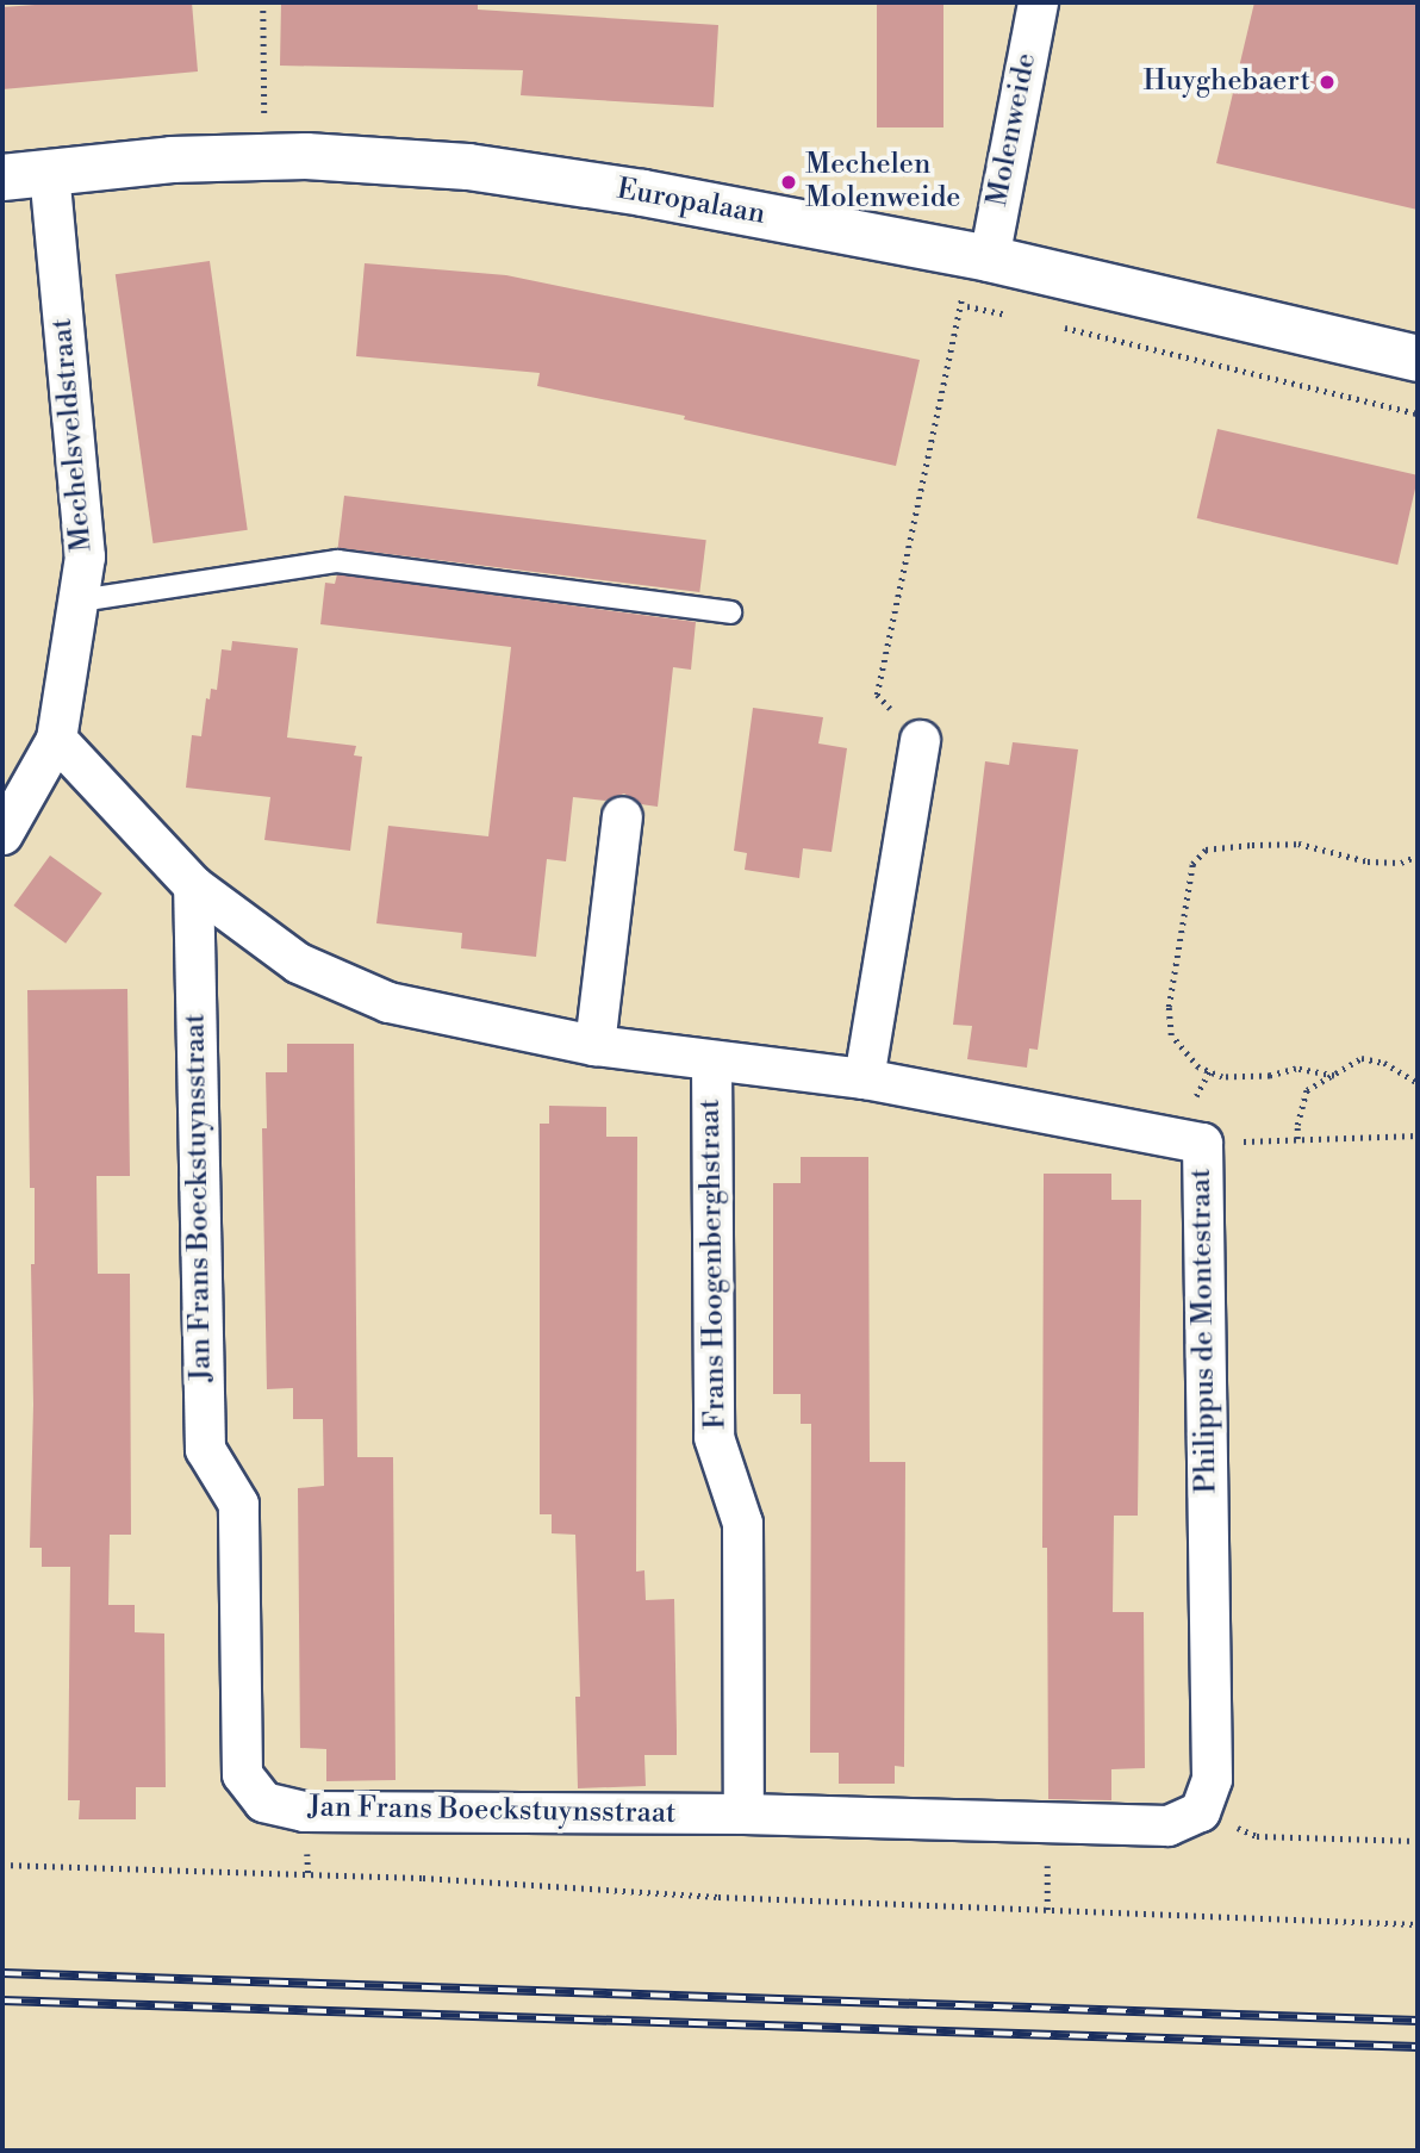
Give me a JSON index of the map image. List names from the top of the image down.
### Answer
{
  "streets": {
    "street": [
      "Molenweide",
      "Europalaan",
      "Mechelsveldstraat",
      "Jan Frans Boeckstuynsstraat",
      "Frans Hoogenberghstraat",
      "Philippus de Montestraat"
    ]
  },
  "crossings": [
    ["Molenweide", "Europalaan"],
    ["Europalaan", "Mechelsveldstraat"],
    ["Mechelsveldstraat", "Philippus de Montestraat"],
    ["Jan Frans Boeckstuynsstraat", "Frans Hoogenberghstraat"],
    ["Jan Frans Boeckstuynsstraat", "Philippus de Montestraat"],
    ["Frans Hoogenberghstraat", "Philippus de Montestraat"]
  ],
  "places": ["Huyghebaert", "Mechelen Molenweide"]
}
